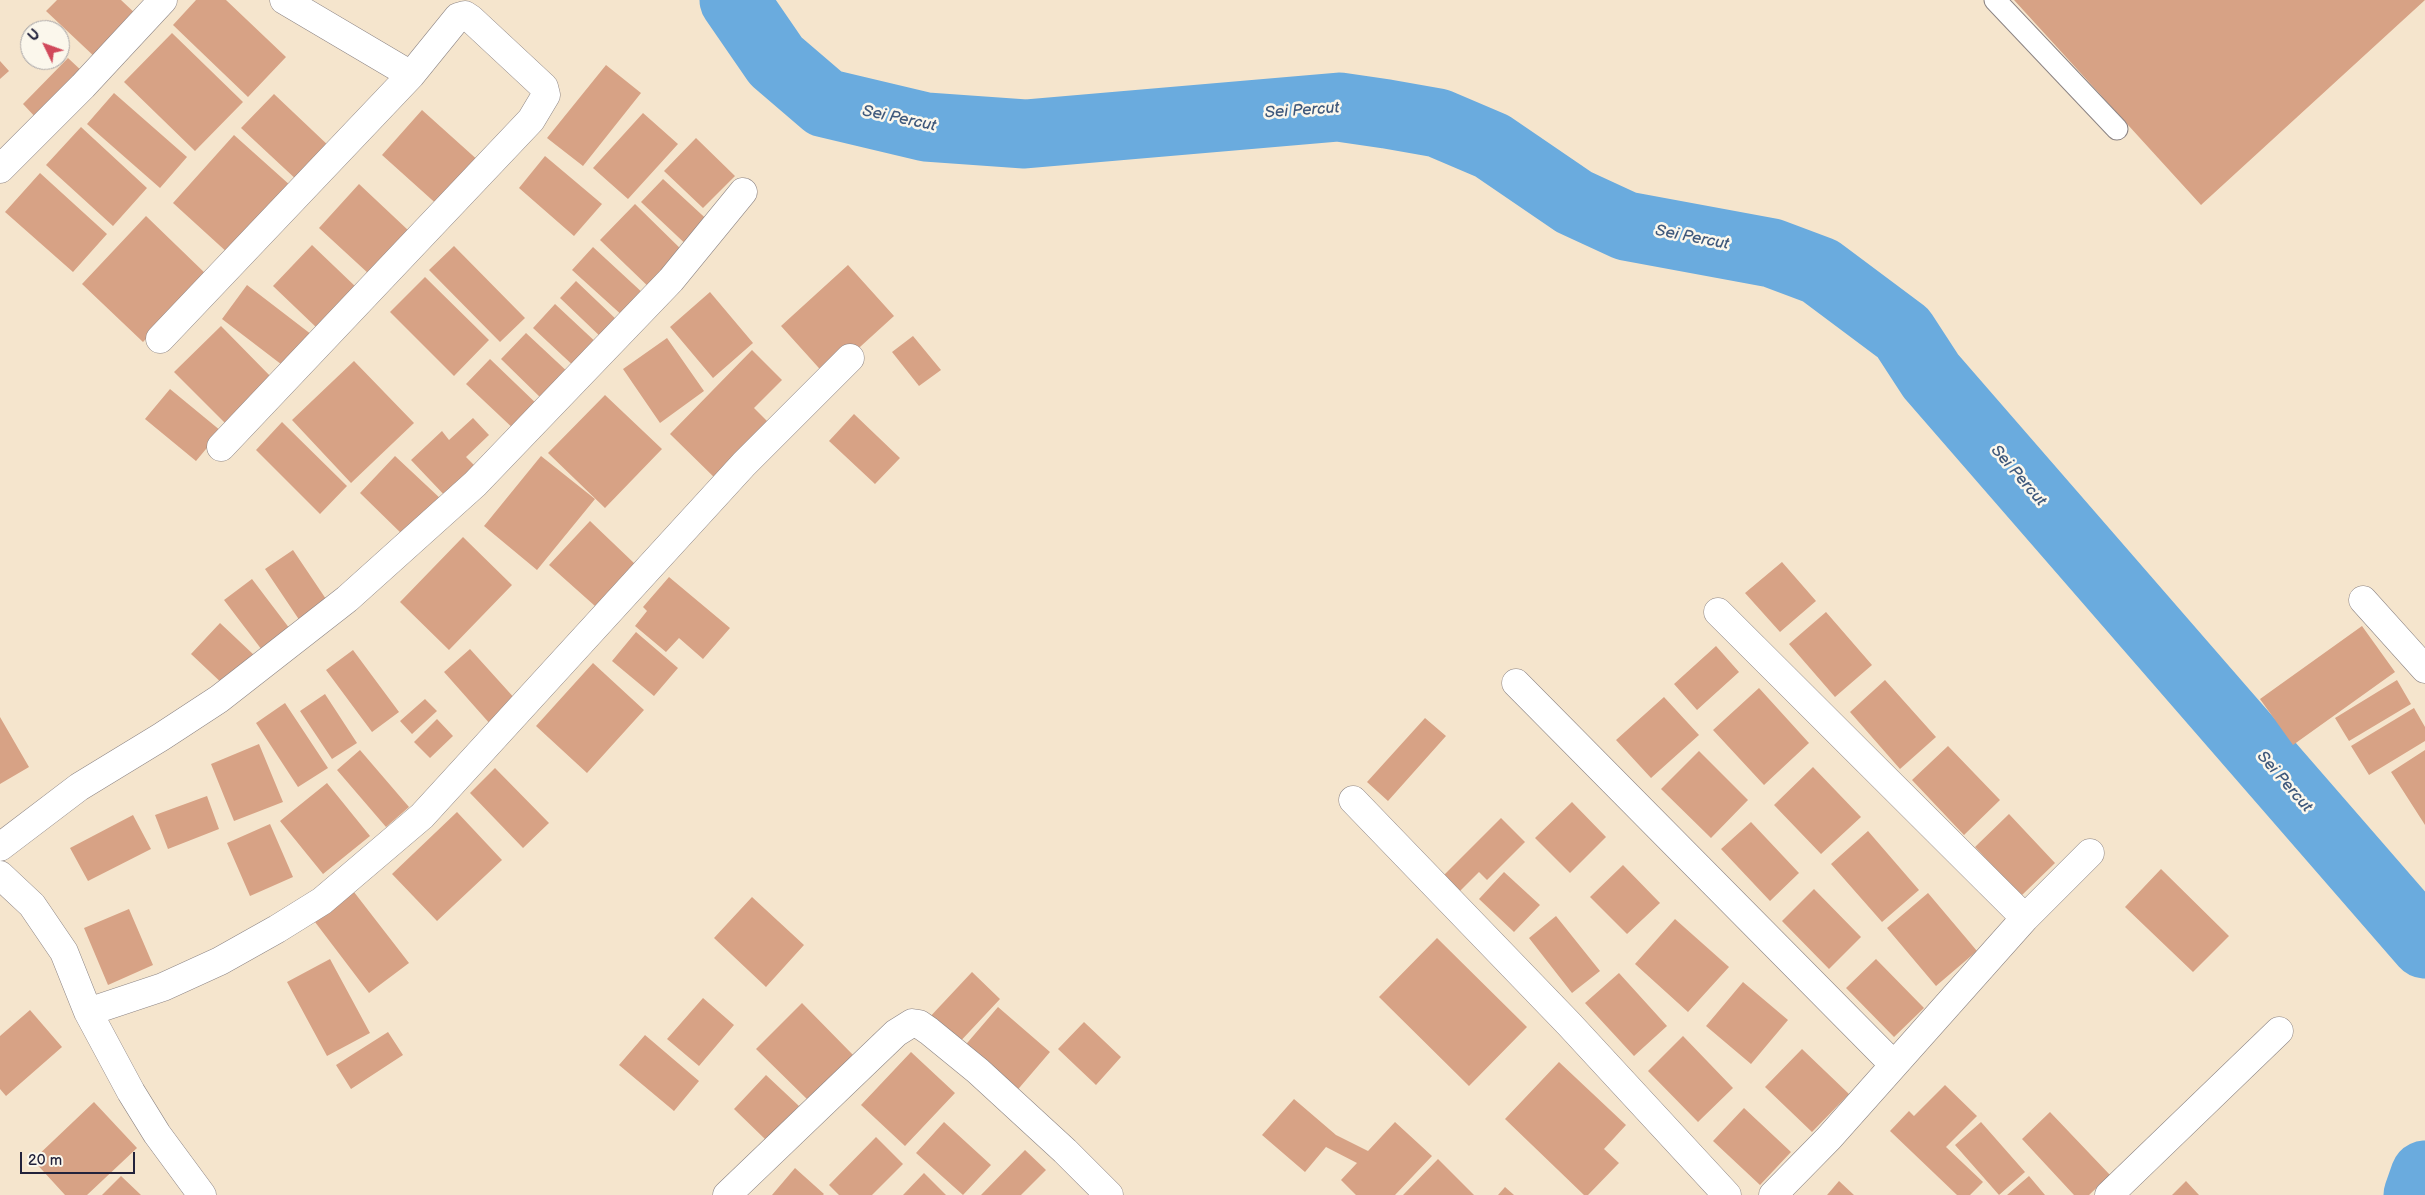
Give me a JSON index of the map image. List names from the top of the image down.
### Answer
{
  "water": ["Sei Percut"],
  "scale_bar": "20 m",
  "north": "top left"
}
